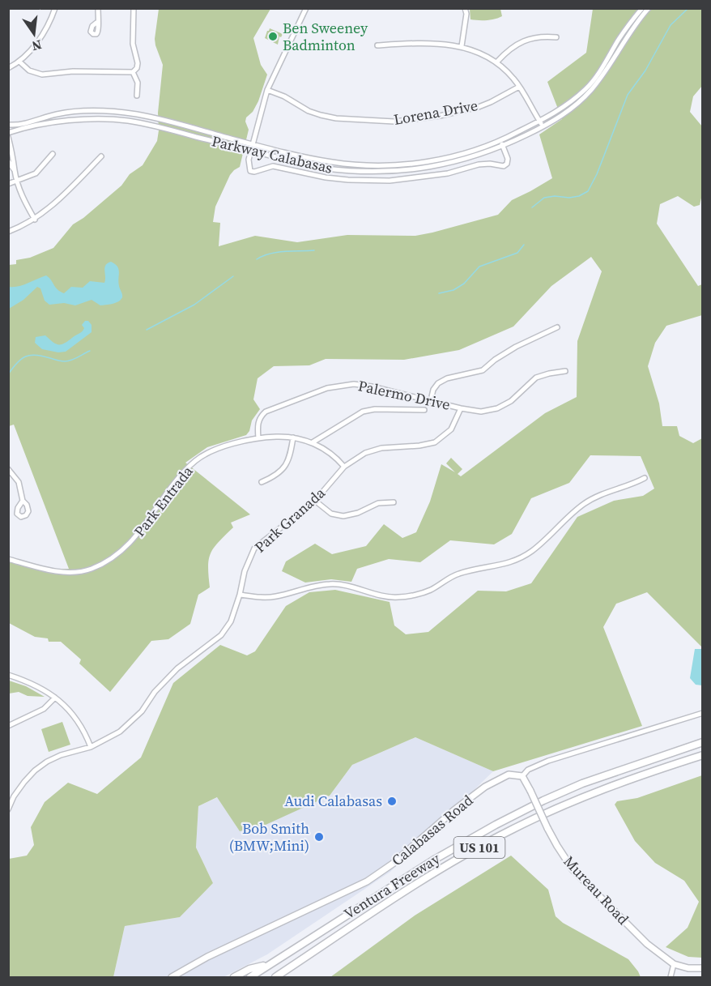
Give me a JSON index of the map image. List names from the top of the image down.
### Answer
{
  "streets": {
    "highway": ["US 101", "Ventura Freeway"],
    "main road": ["Calabasas Road", "Mureau Road"],
    "street": [
      "Lorena Drive",
      "Parkway Calabasas",
      "Palermo Drive",
      "Park Entrada",
      "Park Granada"
    ]
  },
  "crossings": [
    ["Palermo Drive", "Park Entrada"],
    ["Palermo Drive", "Park Granada"],
    ["Park Entrada", "Park Granada"],
    ["Calabasas Road", "Mureau Road"]
  ],
  "places": ["Ben Sweeney Badminton", "Audi Calabasas", "Bob Smith (BMW;Mini)"],
  "north": "bottom"
}
